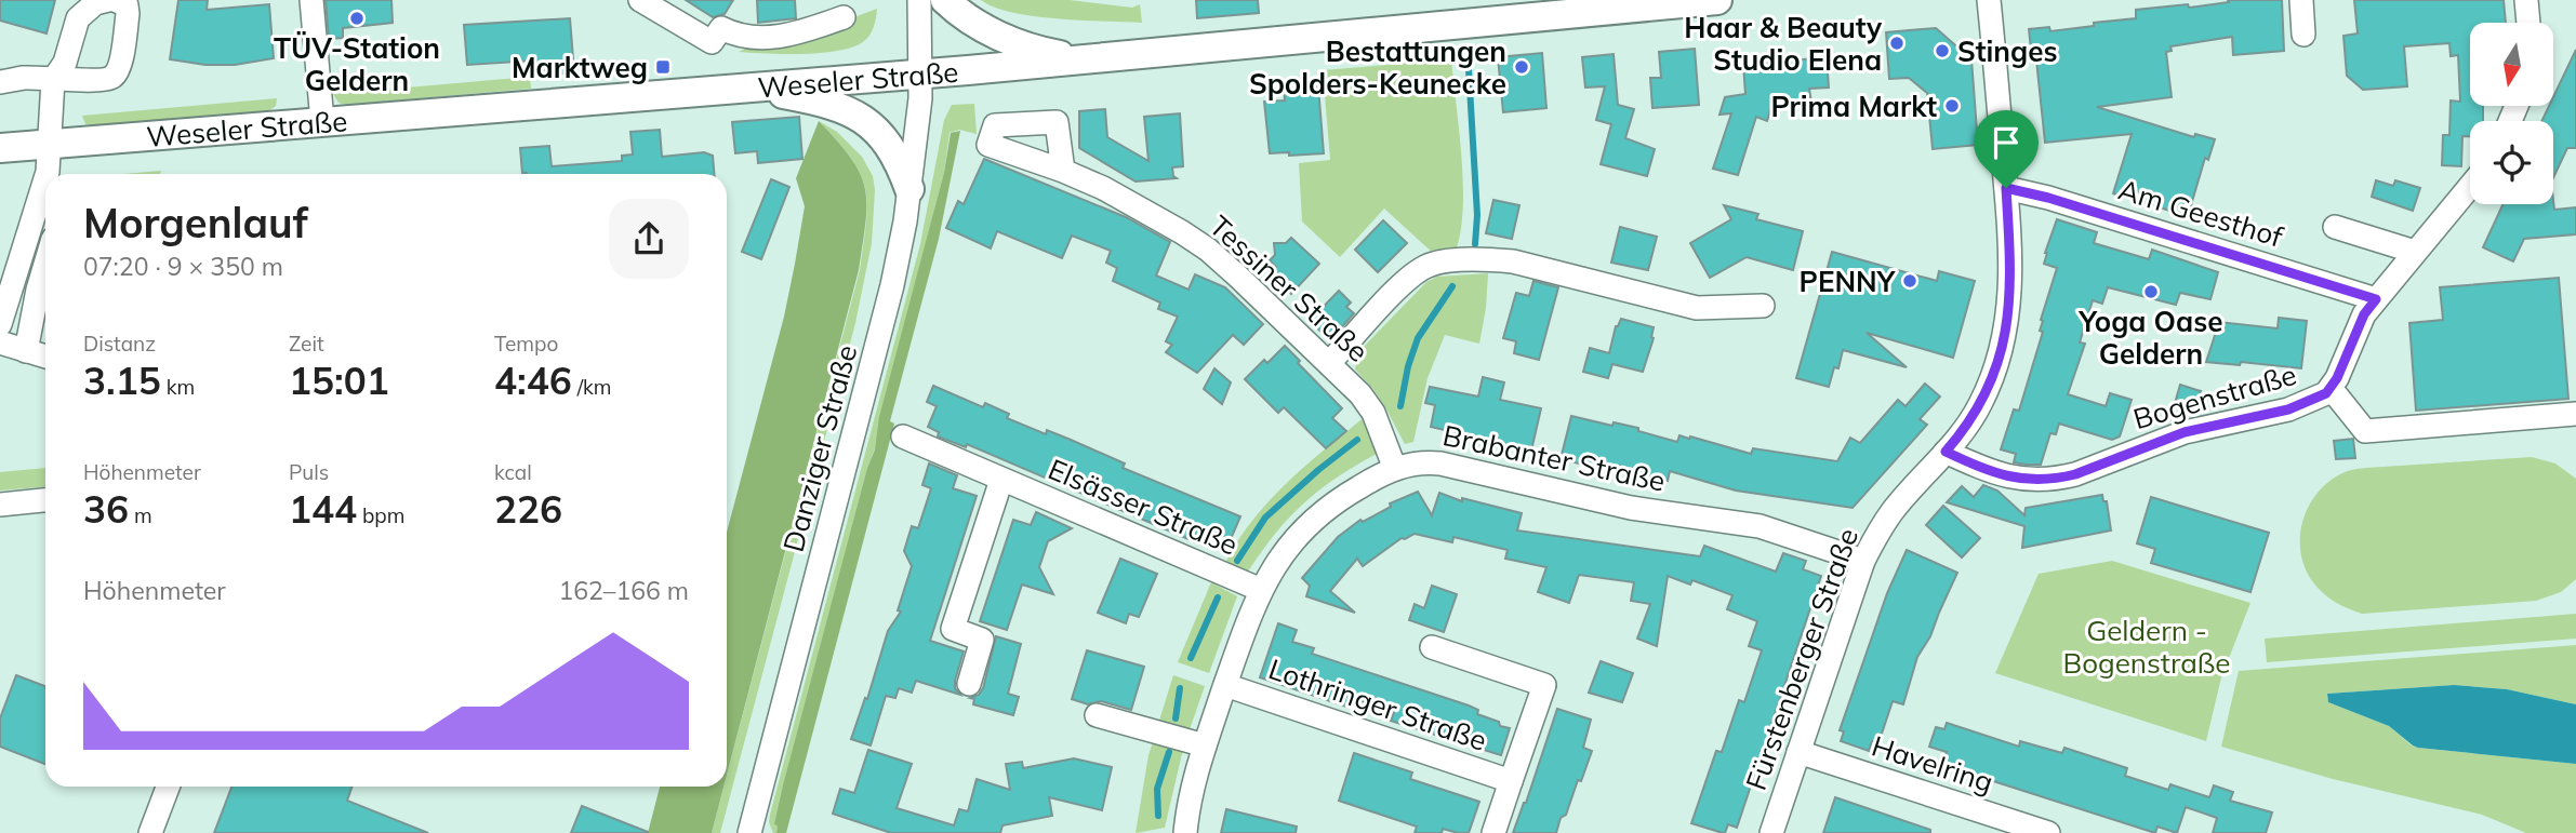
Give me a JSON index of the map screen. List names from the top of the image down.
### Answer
{
  "streets": {
    "main road": ["Weseler Straße"],
    "street": [
      "Am Geesthof",
      "Tessiner Straße",
      "Bogenstraße",
      "Danziger Straße",
      "Brabanter Straße",
      "Elsässer Straße",
      "Fürstenberger Straße",
      "Lothringer Straße",
      "Havelring"
    ]
  },
  "crossings": [
    ["Weseler Straße", "Danziger Straße"],
    ["Am Geesthof", "Bogenstraße"],
    ["Am Geesthof", "Fürstenberger Straße"],
    ["Tessiner Straße", "Brabanter Straße"],
    ["Bogenstraße", "Fürstenberger Straße"],
    ["Brabanter Straße", "Elsässer Straße"],
    ["Brabanter Straße", "Fürstenberger Straße"],
    ["Brabanter Straße", "Lothringer Straße"],
    ["Fürstenberger Straße", "Havelring"]
  ],
  "parks": ["Geldern - Bogenstraße"],
  "places": {
    "other": [
      "TÜV-Station Geldern",
      "Haar & Beauty Studio Elena",
      "Stinges",
      "Bestattungen Spolders-Keunecke",
      "Prima Markt",
      "PENNY",
      "Yoga Oase Geldern"
    ],
    "transit": ["Marktweg"]
  },
  "north": "bottom",
  "page": {
    "heading": ["Morgenlauf", "07:20 · 9 × 350 m"],
    "stats": [
      ["Distanz", "3.15 km"],
      ["Zeit", "15:01"],
      ["Tempo", "4:46 /km"],
      ["Höhenmeter", "36 m"],
      ["Puls", "144 bpm"],
      ["kcal", "226"]
    ],
    "chart": ["Höhenmeter", "162–166 m"]
  }
}
